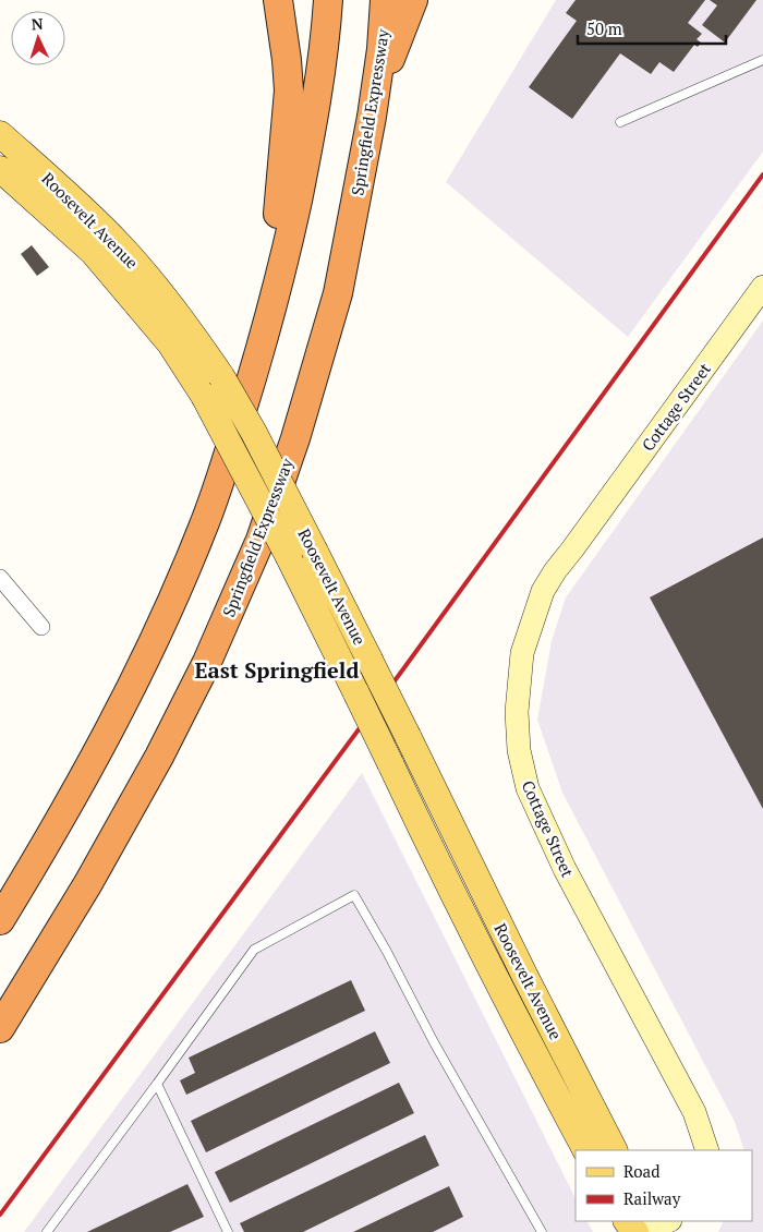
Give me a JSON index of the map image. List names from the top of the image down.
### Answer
{
  "streets": {
    "highway": ["Springfield Expressway"],
    "main road": ["Roosevelt Avenue", "Cottage Street"]
  },
  "districts": ["East Springfield"],
  "legend": ["Road", "Railway"],
  "scale_bar": "50 m",
  "north": "top"
}
